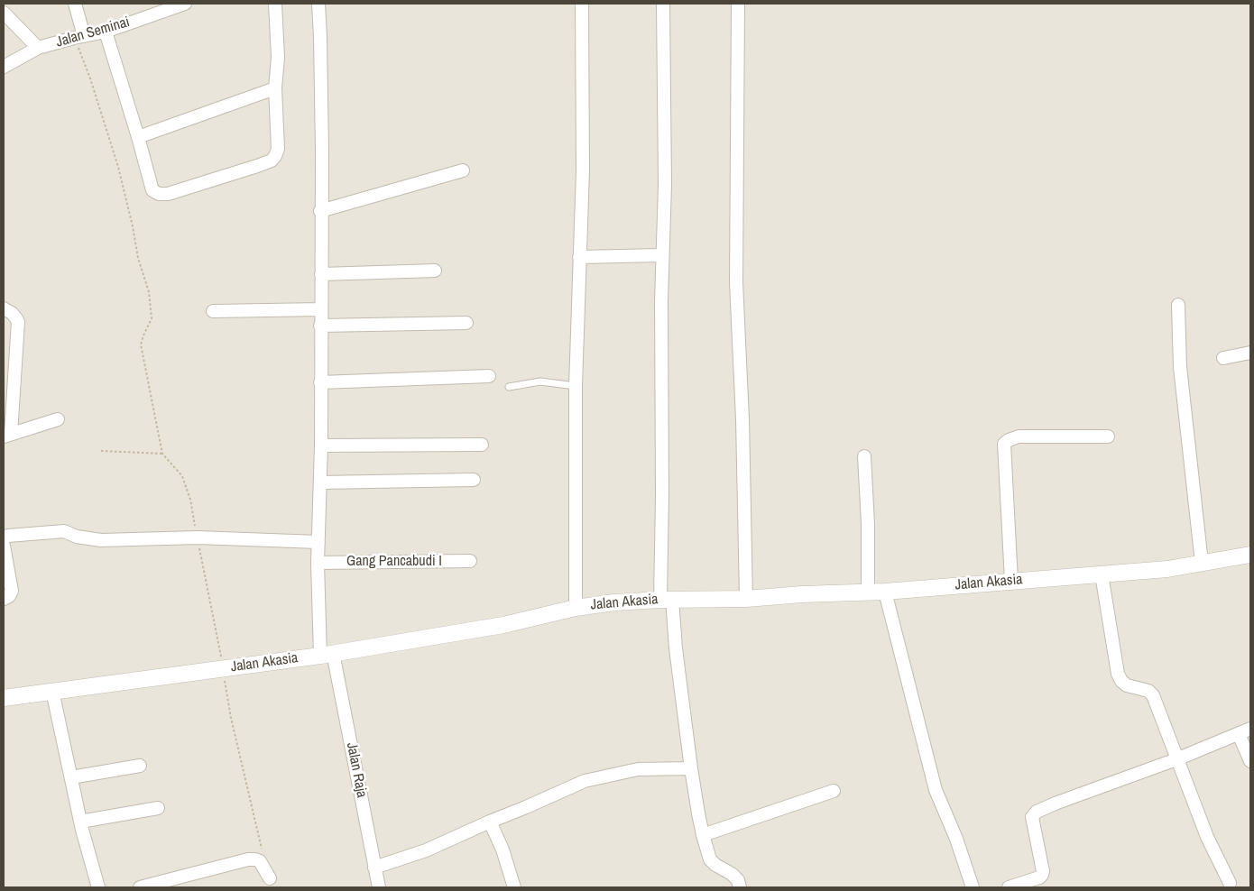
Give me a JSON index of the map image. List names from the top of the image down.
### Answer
{
  "streets": {
    "street": [
      "Jalan Seminai",
      "Gang Pancabudi I",
      "Jalan Akasia",
      "Jalan Raja"
    ]
  },
  "crossings": [
    ["Gang Pancabudi I", "Jalan Raja"],
    ["Jalan Akasia", "Jalan Raja"]
  ]
}
